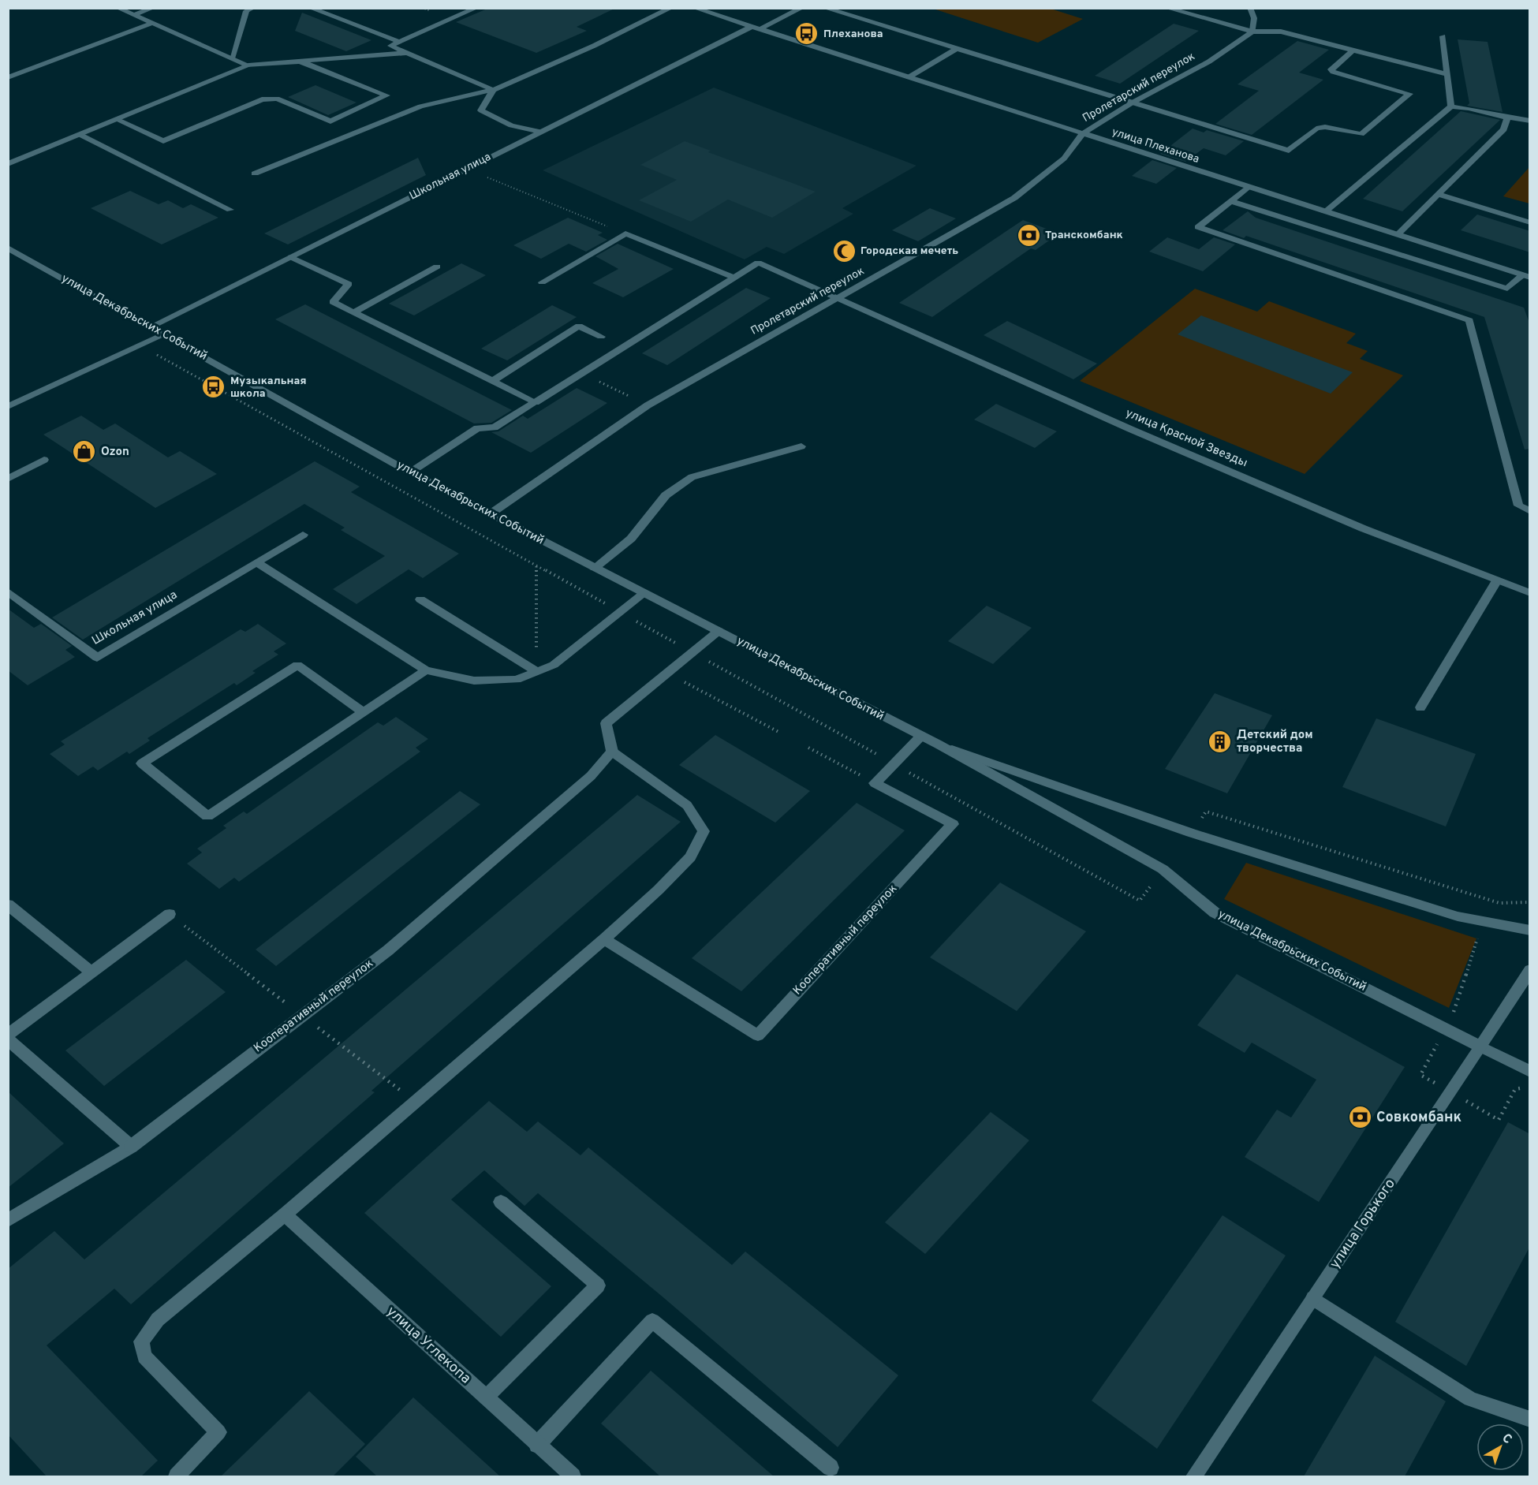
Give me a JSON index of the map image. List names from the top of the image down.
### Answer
{
  "streets": {
    "street": [
      "Пролетарский переулок",
      "улица Плеханова",
      "Школьная улица",
      "улица Декабрьских Событий",
      "улица Красной Звезды",
      "Кооперативный переулок",
      "улица Горького",
      "улица Углекопа"
    ]
  },
  "crossings": [
    ["Пролетарский переулок", "улица Плеханова"],
    ["Пролетарский переулок", "улица Декабрьских Событий"],
    ["Пролетарский переулок", "улица Красной Звезды"],
    ["улица Плеханова", "Школьная улица"],
    ["Школьная улица", "улица Декабрьских Событий"],
    ["улица Декабрьских Событий", "улица Горького"]
  ],
  "places": {
    "bus stop": ["Плеханова", "Музыкальная школа"],
    "bank": ["Транскомбанк", "Совкомбанк"],
    "mosque": ["Городская мечеть"],
    "shop": ["Ozon"],
    "building": ["Детский дом творчества"]
  },
  "north": "top right"
}
